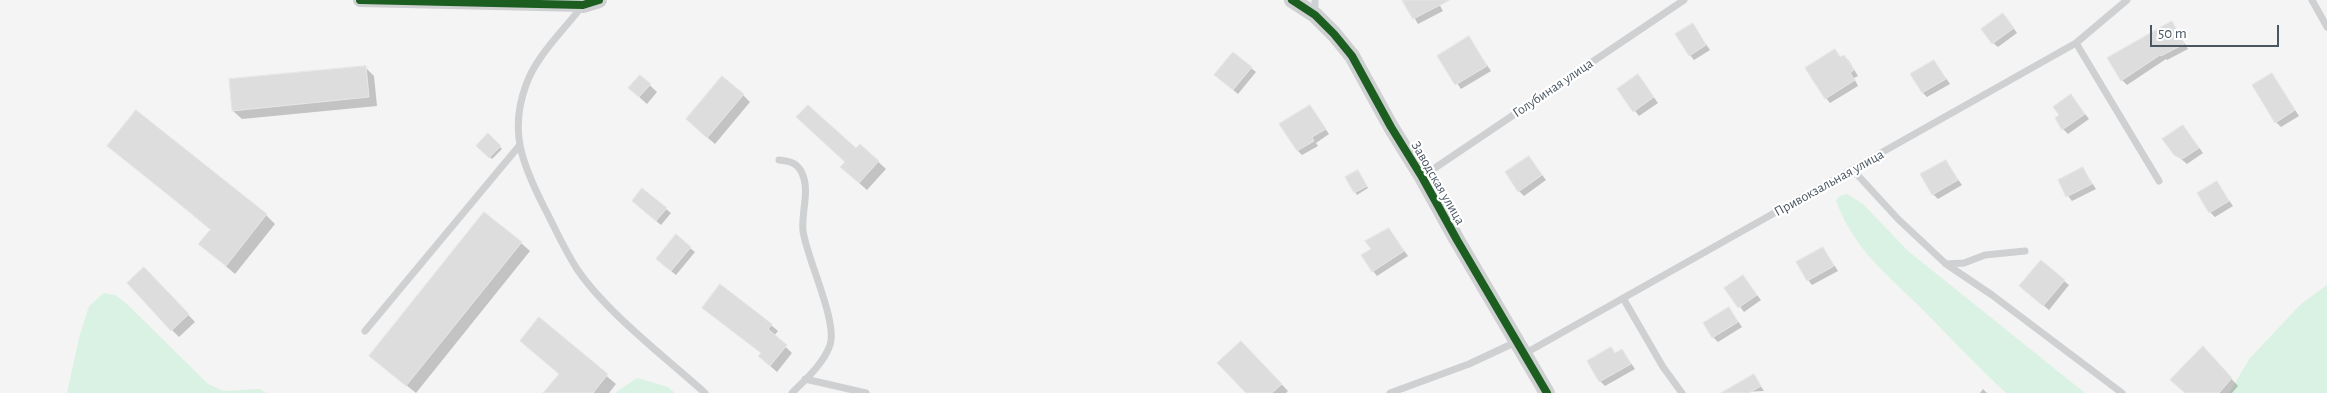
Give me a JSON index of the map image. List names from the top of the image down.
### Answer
{
  "streets": {
    "street": ["Заводская улица"],
    "lane": ["Голубиная улица", "Привокзальная улица"]
  },
  "crossings": [
    ["Голубиная улица", "Заводская улица"],
    ["Заводская улица", "Привокзальная улица"]
  ],
  "scale_bar": "50 m"
}
